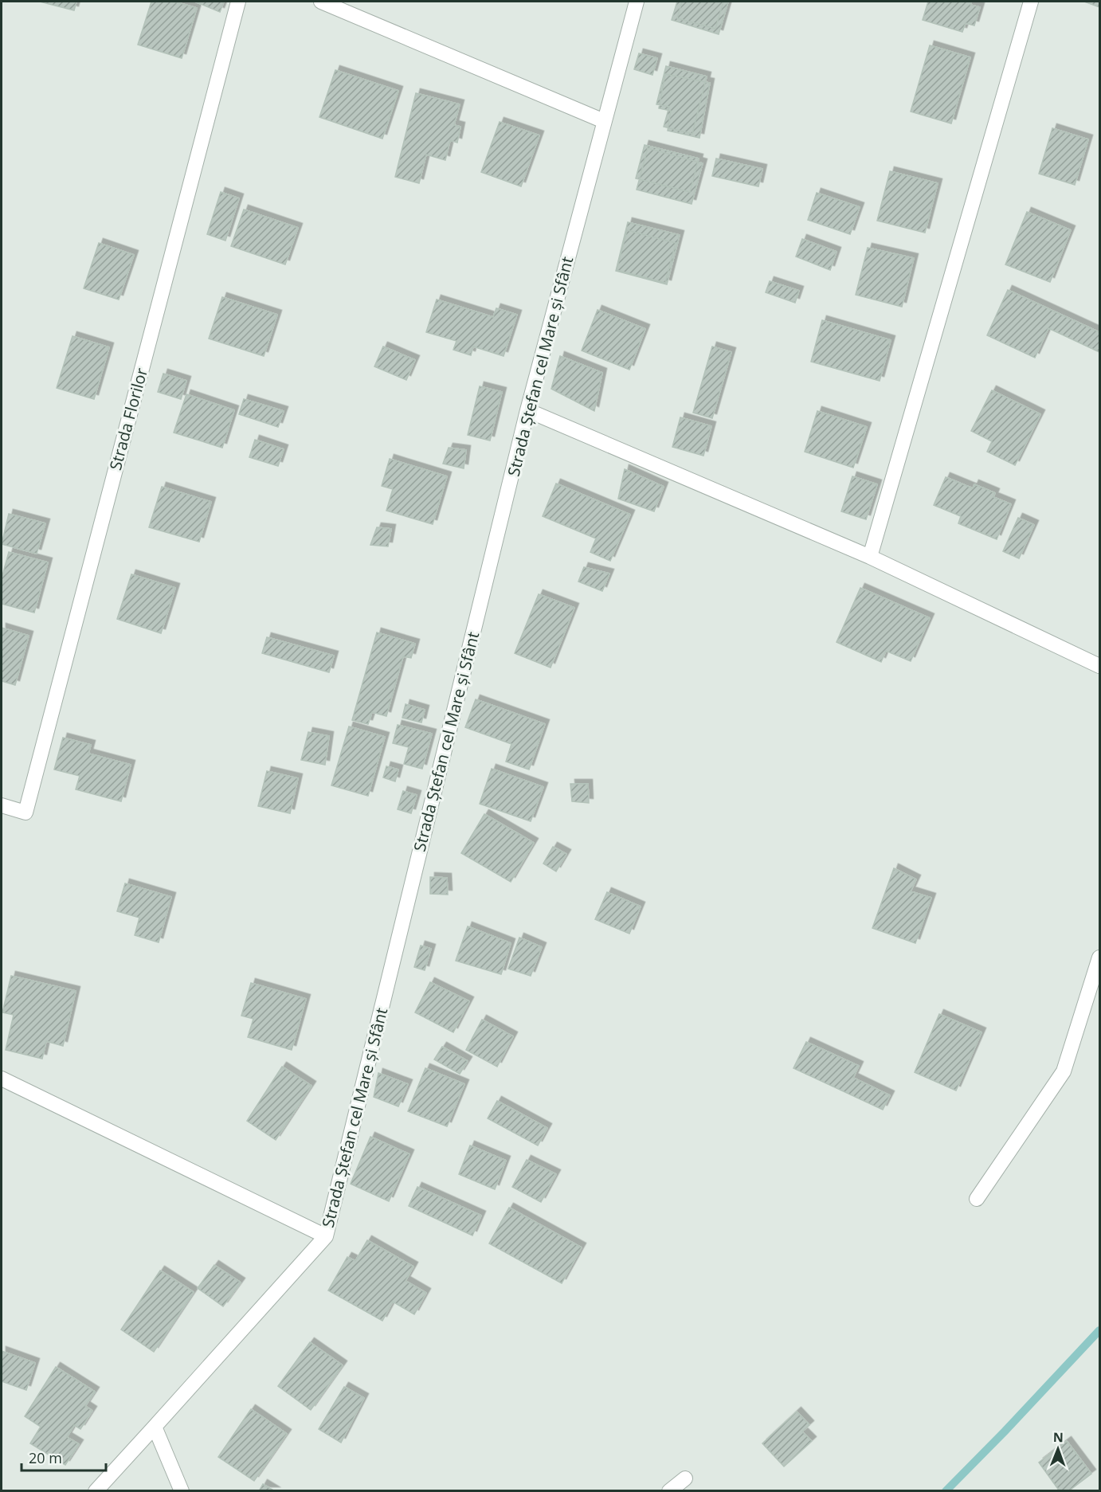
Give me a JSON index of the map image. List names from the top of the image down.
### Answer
{
  "streets": {
    "street": ["Strada Ștefan cel Mare și Sfânt", "Strada Florilor"]
  },
  "scale_bar": "20 m",
  "north": "top"
}
